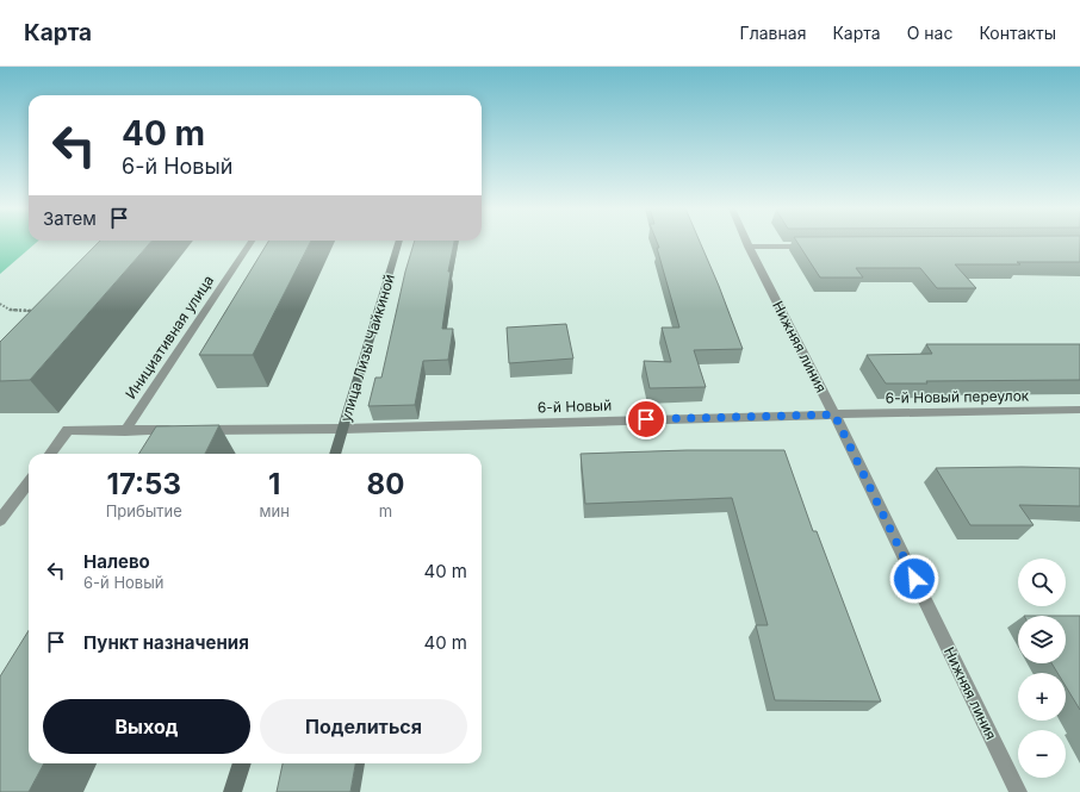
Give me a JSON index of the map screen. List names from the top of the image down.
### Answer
{
  "streets": {
    "main road": ["улица Лизы Чайкиной"],
    "street": [
      "Инициативная улица",
      "Нижняя линия",
      "6-й Новый переулок",
      "6-й Новый"
    ]
  },
  "crossings": [
    ["Нижняя линия", "6-й Новый переулок"],
    ["Нижняя линия", "6-й Новый"],
    ["улица Лизы Чайкиной", "6-й Новый"],
    ["6-й Новый переулок", "6-й Новый"]
  ],
  "page": {
    "header": "Карта",
    "nav": [
      "Главная",
      "Карта",
      "О нас",
      "Контакты"
    ],
    "turn": ["40 m", "6-й Новый"],
    "then": "Затем",
    "eta": [
      "17:53",
      "Прибытие",
      "1",
      "мин",
      "80",
      "m"
    ],
    "list": [
      {
        "name": "Налево",
        "note": "6-й Новый",
        "value": "40 m"
      },
      {
        "name": "Пункт назначения",
        "value": "40 m"
      }
    ],
    "map_buttons": ["+", "−"],
    "buttons": ["Выход", "Поделиться"]
  }
}
